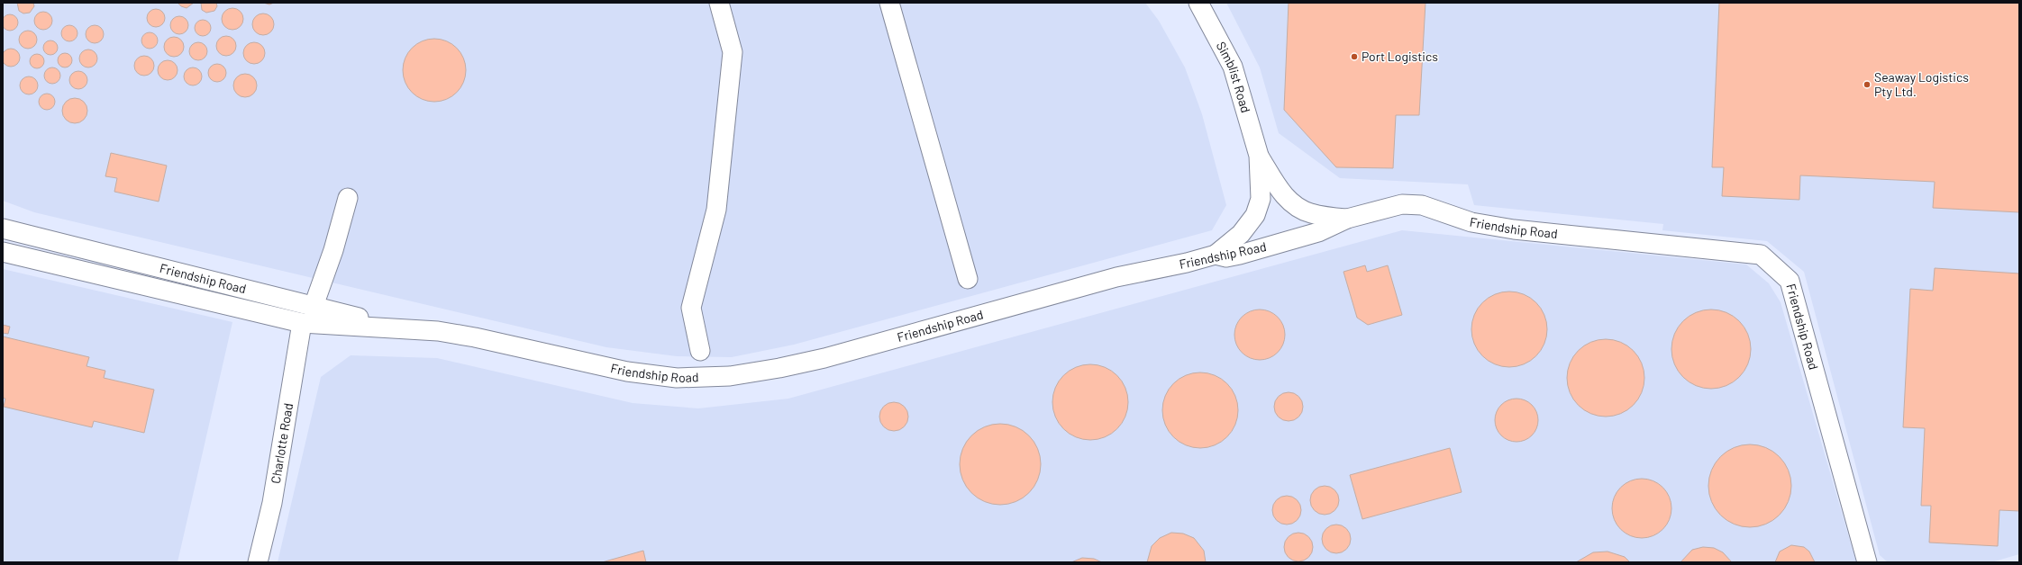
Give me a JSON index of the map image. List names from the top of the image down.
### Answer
{
  "streets": {
    "street": ["Simblist Road", "Friendship Road", "Charlotte Road"]
  },
  "crossings": [
    ["Simblist Road", "Friendship Road"],
    ["Friendship Road", "Charlotte Road"]
  ],
  "places": ["Port Logistics", "Seaway Logistics Pty Ltd."]
}
